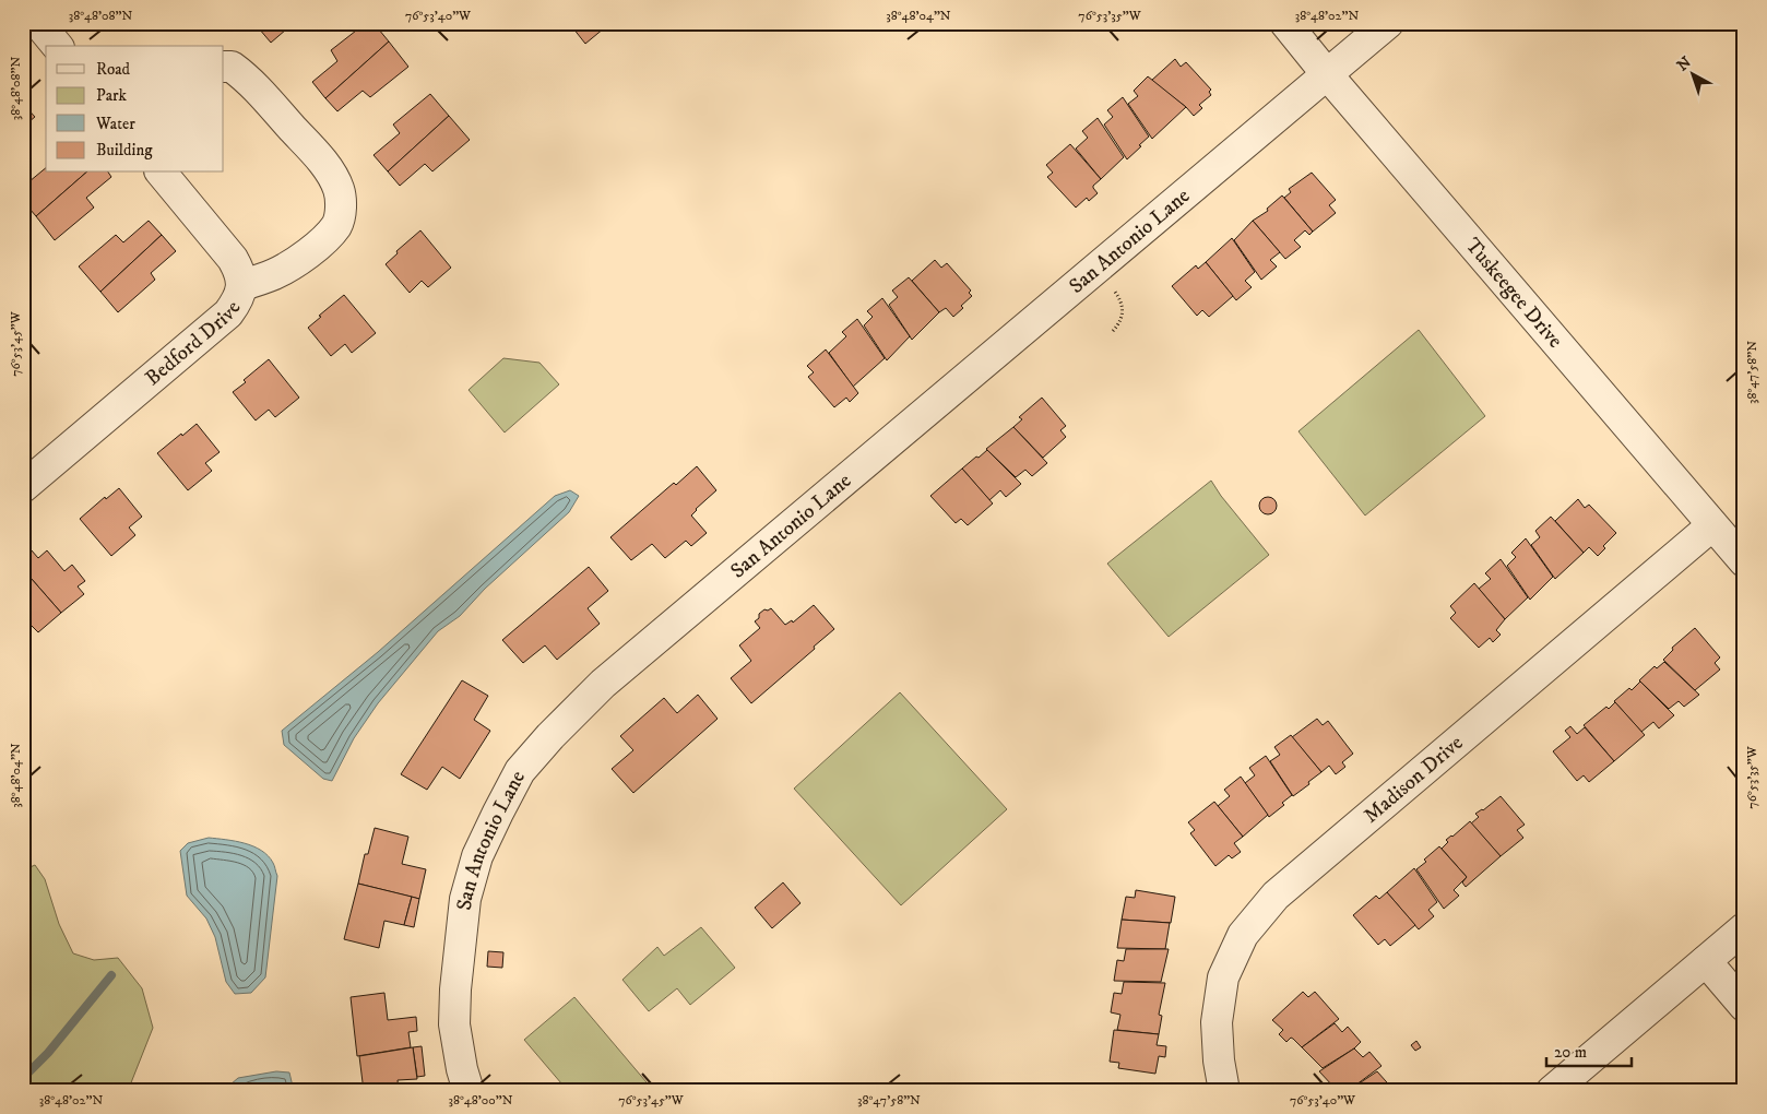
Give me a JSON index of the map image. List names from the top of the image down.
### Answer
{
  "streets": {
    "street": [
      "San Antonio Lane",
      "Tuskeegee Drive",
      "Bedford Drive",
      "Madison Drive"
    ]
  },
  "crossings": [
    ["San Antonio Lane", "Tuskeegee Drive"],
    ["Tuskeegee Drive", "Madison Drive"]
  ],
  "legend": [
    "Road",
    "Park",
    "Water",
    "Building"
  ],
  "scale_bar": "20 m",
  "north": "top left",
  "coordinates": [
    "38°48'08\"N",
    "76°53'40\"W",
    "38°48'04\"N",
    "76°53'35\"W",
    "38°48'02\"N",
    "76°53'45\"W",
    "38°47'58\"N",
    "38°48'00\"N"
  ]
}
